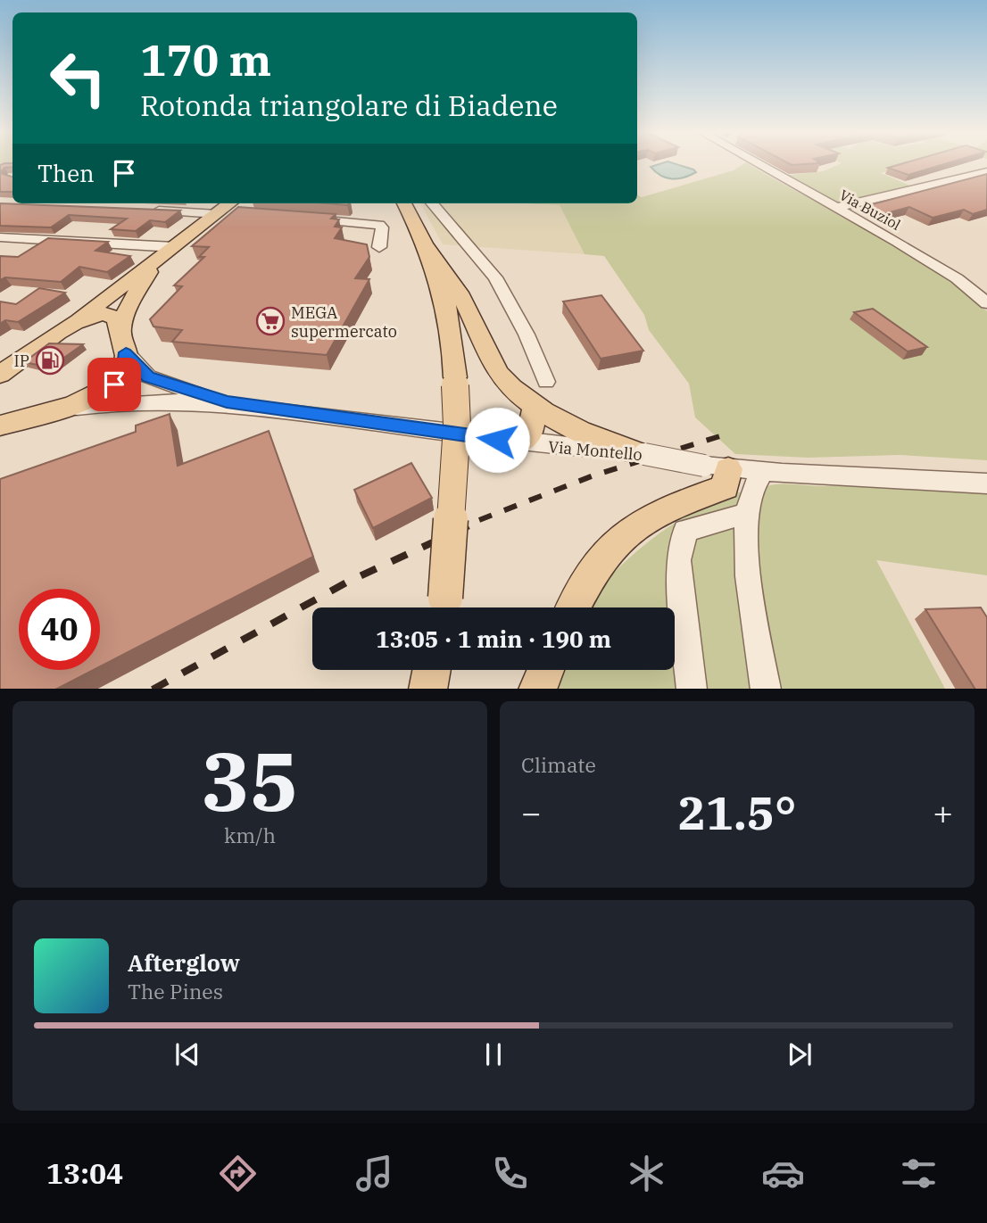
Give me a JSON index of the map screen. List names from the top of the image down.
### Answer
{
  "streets": {
    "street": ["Via Buziol", "Via Montello"]
  },
  "places": {
    "supermarket": ["MEGA supermercato"],
    "fuel station": ["IP"]
  },
  "page": {
    "turn": ["170 m", "Rotonda triangolare di Biadene"],
    "then": "Then",
    "limit": "40",
    "trip": "13:05 · 1 min · 190 m",
    "tile": [
      ["35", "km/h"],
      "Climate"
    ],
    "heat": ["−", "21.5°", "+"],
    "song": ["Afterglow", "The Pines"],
    "tabs": "13:04"
  }
}
